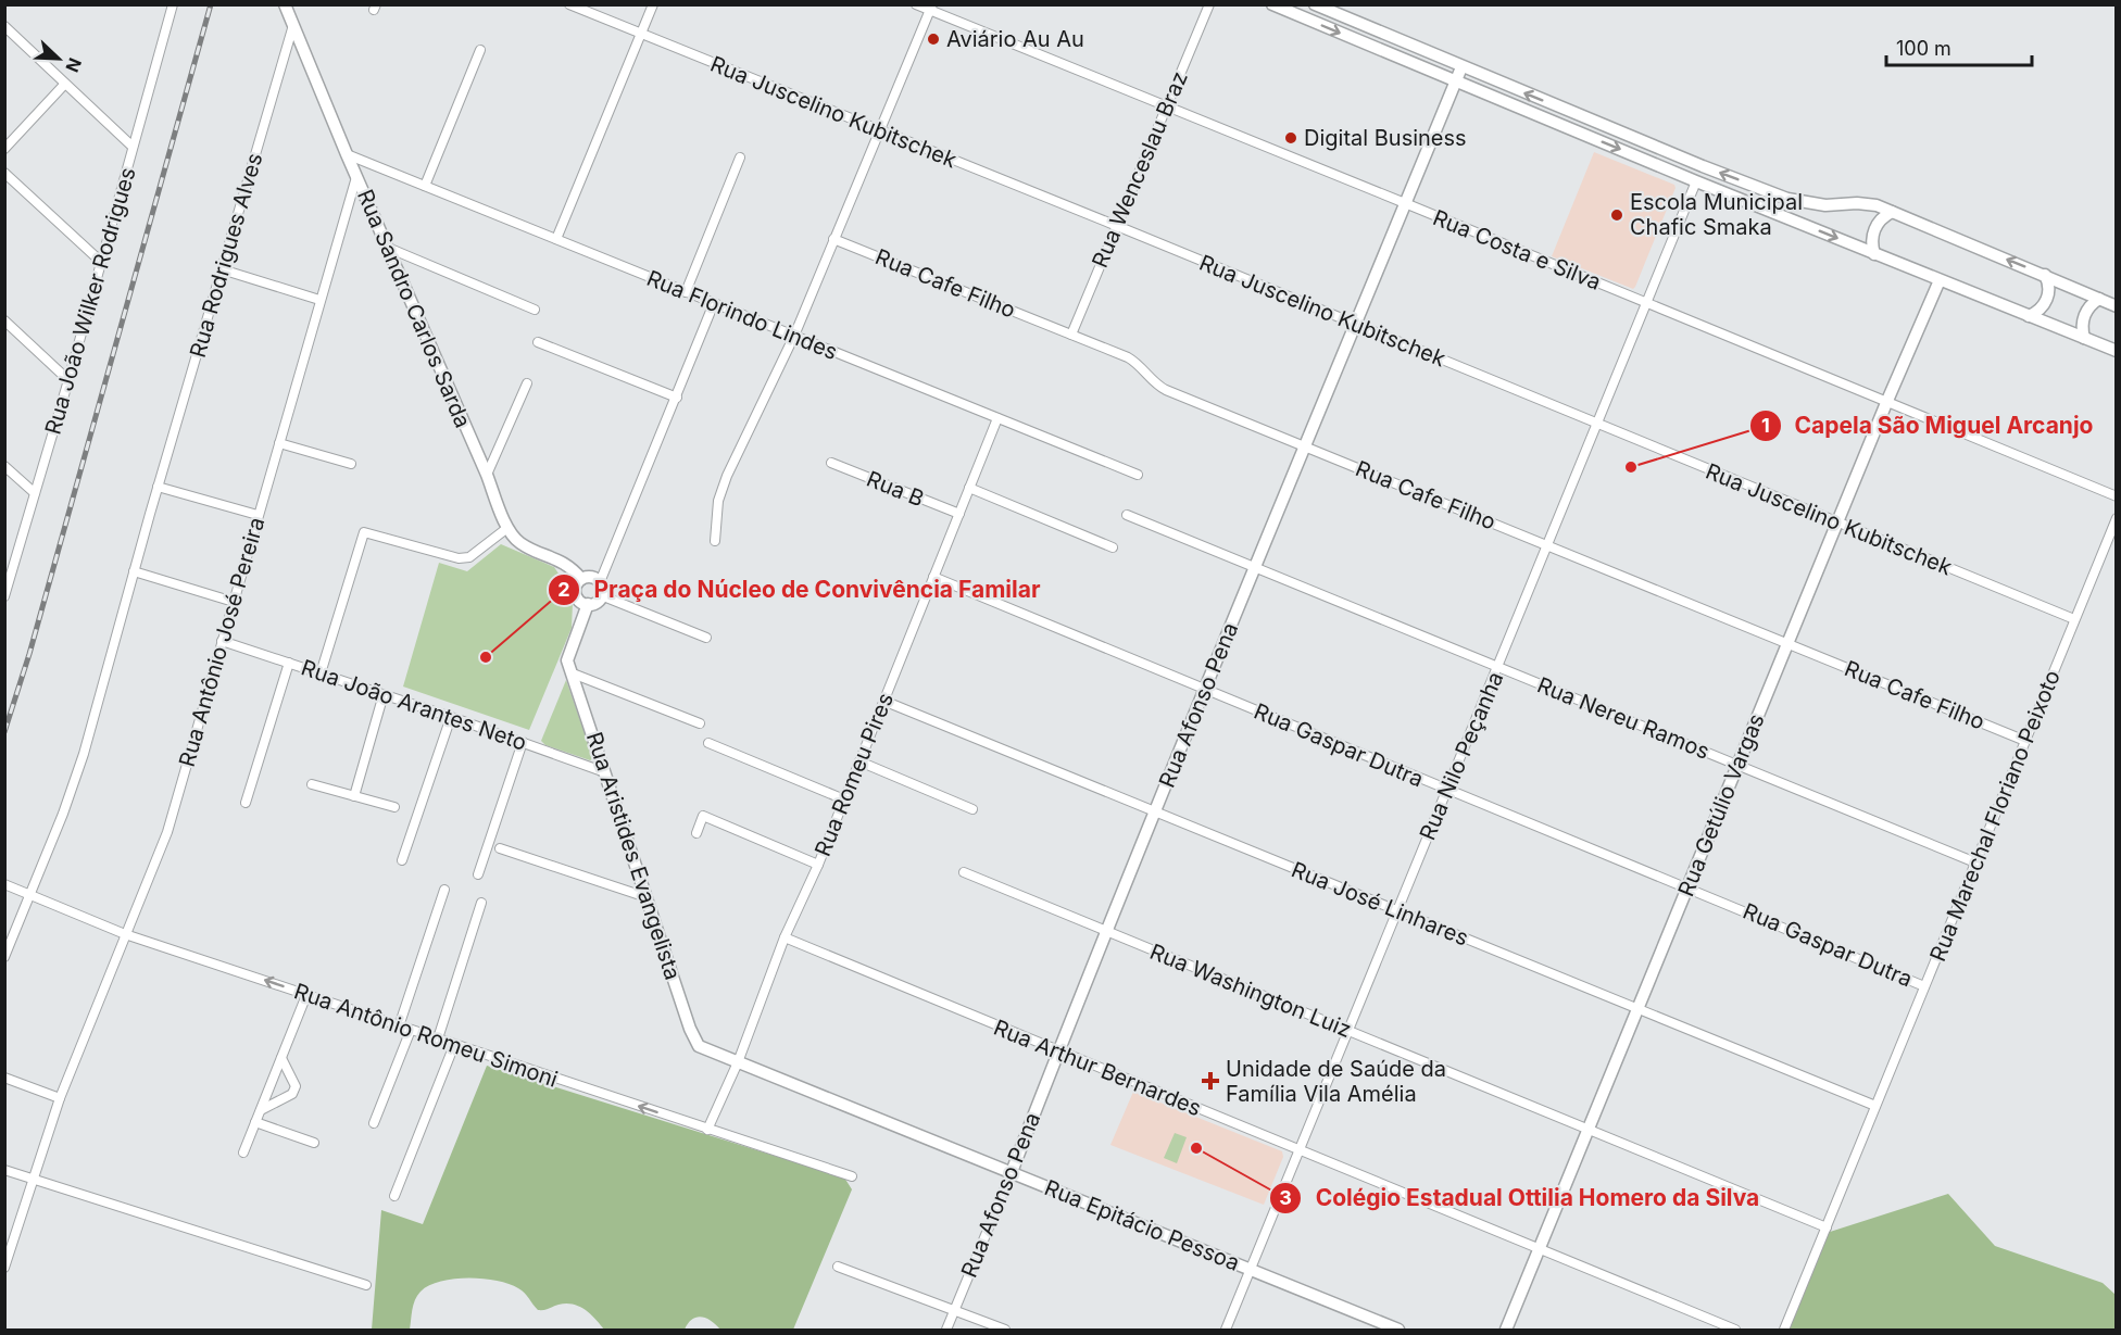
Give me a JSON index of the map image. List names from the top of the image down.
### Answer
{
  "streets": {
    "street": [
      "Rua Juscelino Kubitschek",
      "Rua Wenceslau Braz",
      "Rua Costa e Silva",
      "Rua Rodrigues Alves",
      "Rua Cafe Filho",
      "Rua João Wilker Rodrigues",
      "Rua Sandro Carlos Sarda",
      "Rua Florindo Lindes",
      "Rua B",
      "Rua Antônio José Pereira",
      "Rua João Arantes Neto",
      "Rua Afonso Pena",
      "Rua Nereu Ramos",
      "Rua Gaspar Dutra",
      "Rua Nilo Peçanha",
      "Rua Romeu Pires",
      "Rua Getúlio Vargas",
      "Rua Marechal Floriano Peixoto",
      "Rua Aristides Evangelista",
      "Rua José Linhares",
      "Rua Washington Luiz",
      "Rua Antônio Romeu Simoni",
      "Rua Arthur Bernardes",
      "Rua Epitácio Pessoa"
    ]
  },
  "crossings": [
    ["Rua Juscelino Kubitschek", "Rua Wenceslau Braz"],
    ["Rua Juscelino Kubitschek", "Rua Afonso Pena"],
    ["Rua Juscelino Kubitschek", "Rua Nilo Peçanha"],
    ["Rua Juscelino Kubitschek", "Rua Getúlio Vargas"],
    ["Rua Juscelino Kubitschek", "Rua Marechal Floriano Peixoto"],
    ["Rua Wenceslau Braz", "Rua Costa e Silva"],
    ["Rua Wenceslau Braz", "Rua Cafe Filho"],
    ["Rua Costa e Silva", "Rua Afonso Pena"],
    ["Rua Costa e Silva", "Rua Nilo Peçanha"],
    ["Rua Costa e Silva", "Rua Getúlio Vargas"],
    ["Rua Rodrigues Alves", "Rua Sandro Carlos Sarda"],
    ["Rua Rodrigues Alves", "Rua Antônio Romeu Simoni"],
    ["Rua Cafe Filho", "Rua Afonso Pena"],
    ["Rua Cafe Filho", "Rua Nilo Peçanha"],
    ["Rua Cafe Filho", "Rua Getúlio Vargas"],
    ["Rua Cafe Filho", "Rua Marechal Floriano Peixoto"],
    ["Rua Sandro Carlos Sarda", "Rua Florindo Lindes"],
    ["Rua Sandro Carlos Sarda", "Rua Antônio José Pereira"],
    ["Rua Sandro Carlos Sarda", "Rua Aristides Evangelista"],
    ["Rua Florindo Lindes", "Rua Romeu Pires"],
    ["Rua B", "Rua Romeu Pires"],
    ["Rua Antônio José Pereira", "Rua João Arantes Neto"],
    ["Rua Antônio José Pereira", "Rua Antônio Romeu Simoni"],
    ["Rua João Arantes Neto", "Rua Aristides Evangelista"],
    ["Rua Afonso Pena", "Rua Nereu Ramos"],
    ["Rua Afonso Pena", "Rua Gaspar Dutra"],
    ["Rua Afonso Pena", "Rua José Linhares"],
    ["Rua Afonso Pena", "Rua Washington Luiz"],
    ["Rua Afonso Pena", "Rua Arthur Bernardes"],
    ["Rua Afonso Pena", "Rua Epitácio Pessoa"],
    ["Rua Nereu Ramos", "Rua Nilo Peçanha"],
    ["Rua Nereu Ramos", "Rua Getúlio Vargas"],
    ["Rua Nereu Ramos", "Rua Marechal Floriano Peixoto"],
    ["Rua Gaspar Dutra", "Rua Nilo Peçanha"],
    ["Rua Gaspar Dutra", "Rua Romeu Pires"],
    ["Rua Gaspar Dutra", "Rua Getúlio Vargas"],
    ["Rua Gaspar Dutra", "Rua Marechal Floriano Peixoto"],
    ["Rua Nilo Peçanha", "Rua José Linhares"],
    ["Rua Nilo Peçanha", "Rua Washington Luiz"],
    ["Rua Nilo Peçanha", "Rua Arthur Bernardes"],
    ["Rua Nilo Peçanha", "Rua Epitácio Pessoa"],
    ["Rua Romeu Pires", "Rua José Linhares"],
    ["Rua Romeu Pires", "Rua Antônio Romeu Simoni"],
    ["Rua Romeu Pires", "Rua Arthur Bernardes"],
    ["Rua Romeu Pires", "Rua Epitácio Pessoa"],
    ["Rua Getúlio Vargas", "Rua José Linhares"],
    ["Rua Getúlio Vargas", "Rua Washington Luiz"],
    ["Rua Getúlio Vargas", "Rua Arthur Bernardes"],
    ["Rua Marechal Floriano Peixoto", "Rua José Linhares"],
    ["Rua Marechal Floriano Peixoto", "Rua Washington Luiz"],
    ["Rua Aristides Evangelista", "Rua Epitácio Pessoa"]
  ],
  "one_way": ["Rua Antônio Romeu Simoni"],
  "places": {
    "other": [
      "Aviário Au Au",
      "Digital Business",
      "Escola Municipal Chafic Smaka",
      "Capela São Miguel Arcanjo",
      "Praça do Núcleo de Convivência Familar",
      "Colégio Estadual Ottilia Homero da Silva"
    ],
    "health": ["Unidade de Saúde da Família Vila Amélia"]
  },
  "scale_bar": "100 m",
  "north": "bottom right"
}
